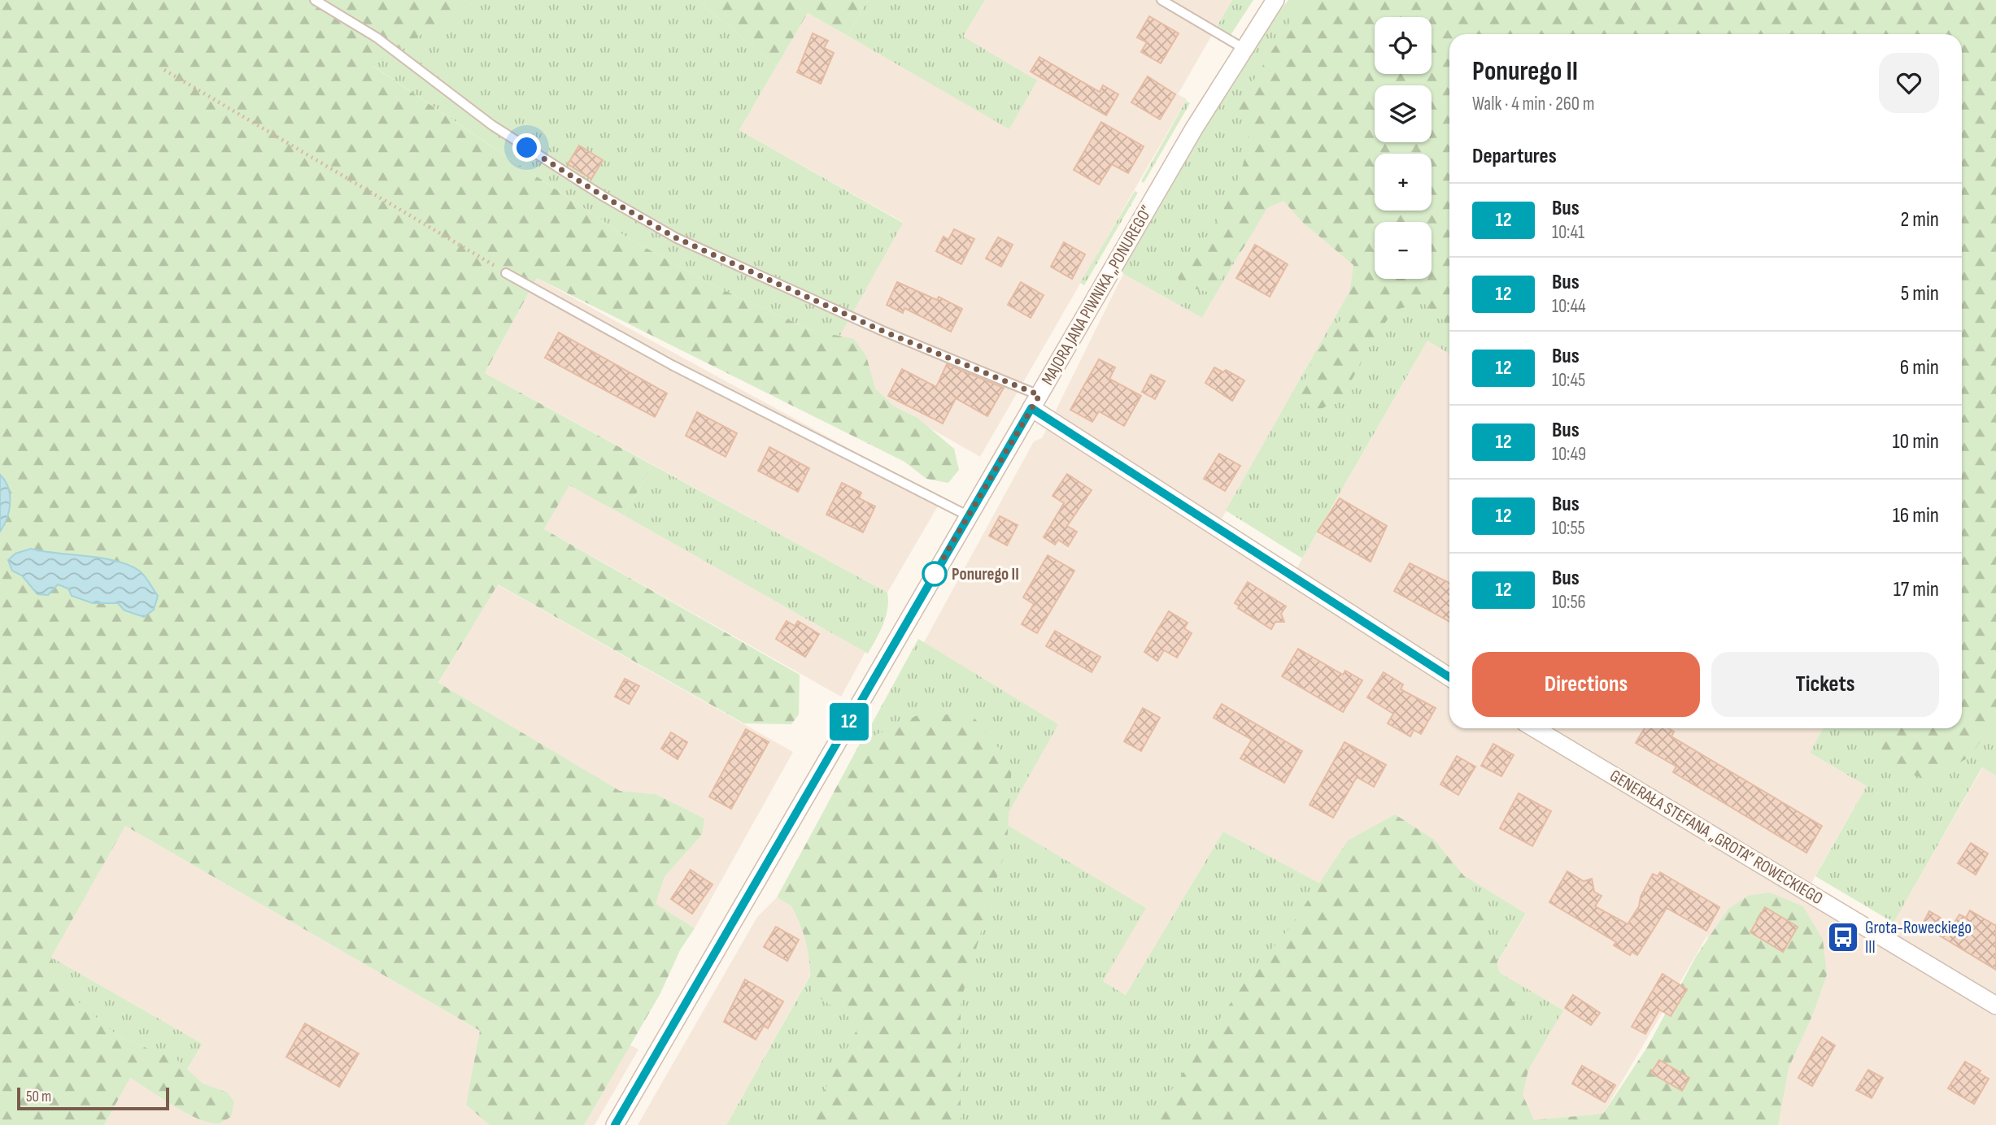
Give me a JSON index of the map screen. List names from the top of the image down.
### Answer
{
  "streets": {
    "street": ["MAJORA JANA PIWNIKA „PONUREGO”", "GENERAŁA STEFANA „GROTA” ROWECKIEGO"]
  },
  "places": {
    "other": ["Ponurego II"],
    "bus stop": ["Grota-Roweckiego III"]
  },
  "lines": ["bus line 12"],
  "scale_bar": "50 m",
  "page": {
    "on_map": "12",
    "map_buttons": ["+", "−"],
    "heading": [
      ["Ponurego II", "Walk · 4 min · 260 m"],
      "Departures"
    ],
    "list": [
      {
        "mark": "12",
        "name": "Bus",
        "note": "10:41",
        "value": "2 min"
      },
      {
        "mark": "12",
        "name": "Bus",
        "note": "10:44",
        "value": "5 min"
      },
      {
        "mark": "12",
        "name": "Bus",
        "note": "10:45",
        "value": "6 min"
      },
      {
        "mark": "12",
        "name": "Bus",
        "note": "10:49",
        "value": "10 min"
      },
      {
        "mark": "12",
        "name": "Bus",
        "note": "10:55",
        "value": "16 min"
      },
      {
        "mark": "12",
        "name": "Bus",
        "note": "10:56",
        "value": "17 min"
      }
    ],
    "buttons": ["Directions", "Tickets"],
    "scale": "50 m"
  }
}
